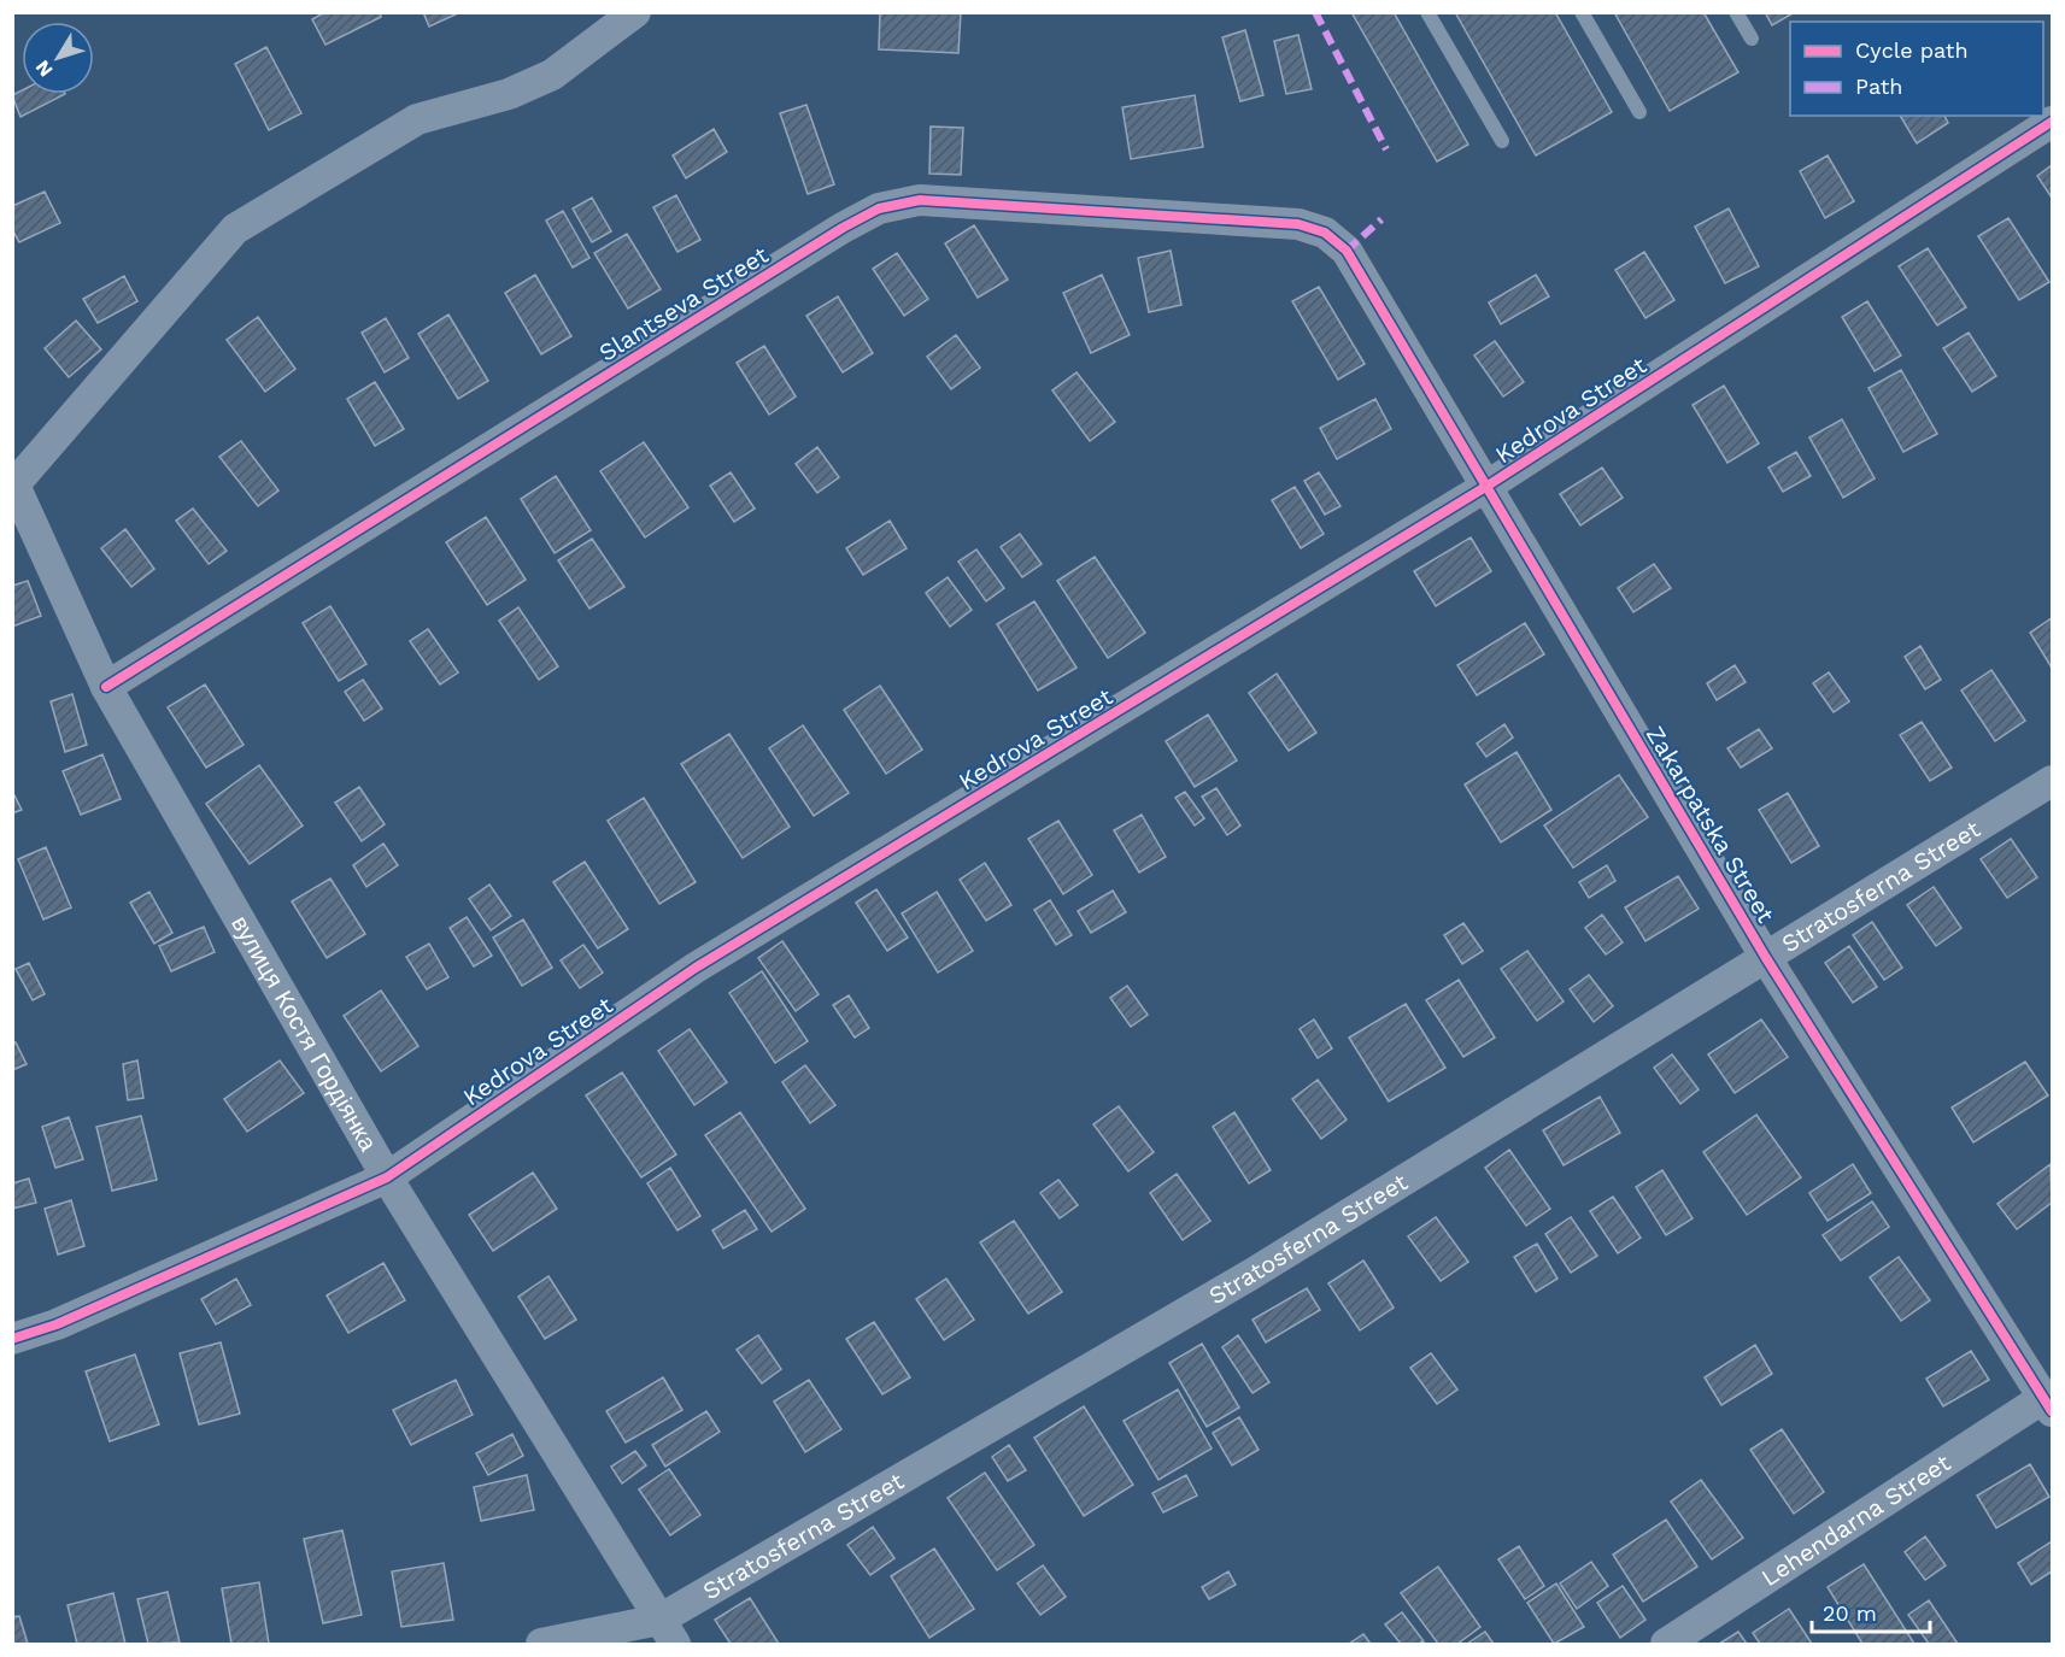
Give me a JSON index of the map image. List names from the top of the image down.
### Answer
{
  "streets": {
    "street": [
      "Slantseva Street",
      "Kedrova Street",
      "Zakarpatska Street",
      "Stratosferna Street",
      "вулиця Костя Гордіянка",
      "Lehendarna Street"
    ]
  },
  "crossings": [
    ["Slantseva Street", "Zakarpatska Street"],
    ["Slantseva Street", "вулиця Костя Гордіянка"],
    ["Kedrova Street", "Zakarpatska Street"],
    ["Kedrova Street", "вулиця Костя Гордіянка"],
    ["Zakarpatska Street", "Stratosferna Street"],
    ["Zakarpatska Street", "Lehendarna Street"],
    ["Stratosferna Street", "вулиця Костя Гордіянка"]
  ],
  "legend": ["Cycle path", "Path"],
  "scale_bar": "20 m",
  "north": "bottom left"
}
